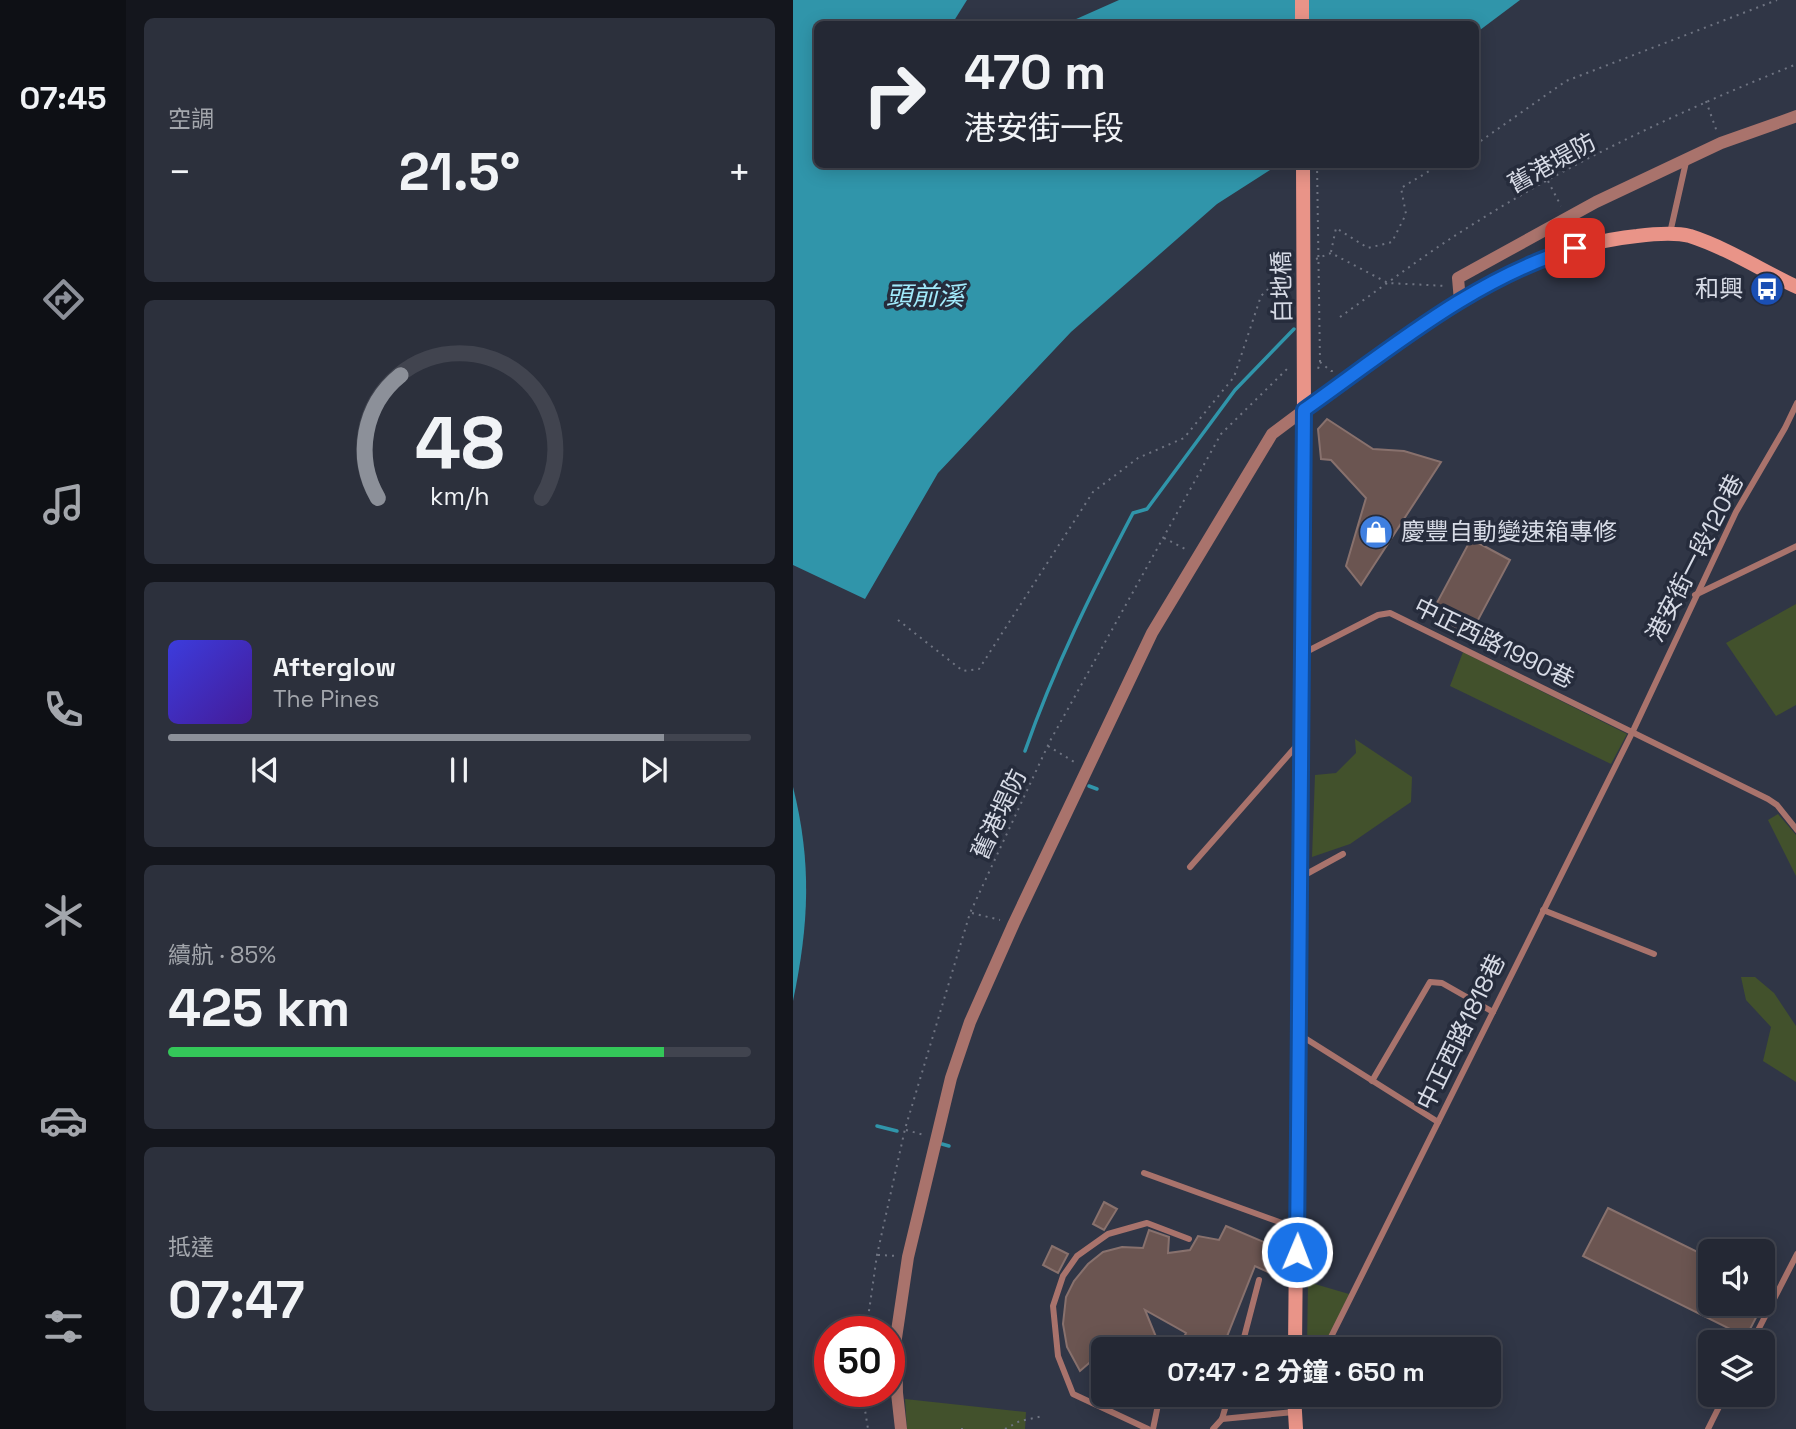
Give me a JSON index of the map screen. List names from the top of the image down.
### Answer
{
  "streets": {
    "main road": ["白地橋"],
    "lane": ["港安街一段120巷", "中正西路1990巷", "中正西路1818巷"],
    "path": ["舊港堤防"]
  },
  "crossings": [
    ["白地橋", "中正西路1990巷"],
    ["港安街一段120巷", "中正西路1990巷"],
    ["港安街一段120巷", "中正西路1818巷"],
    ["中正西路1990巷", "中正西路1818巷"]
  ],
  "water": ["頭前溪"],
  "places": {
    "bus stop": ["和興"],
    "shop": ["慶豐自動變速箱專修"]
  },
  "page": {
    "tabs": "07:45",
    "tile": [
      "空調",
      ["續航 · 85%", "425 km"],
      ["抵達", "07:47"]
    ],
    "turn": ["470 m", "港安街一段"],
    "heat": ["−", "21.5°", "+"],
    "song": ["Afterglow", "The Pines"],
    "limit": "50",
    "trip": "07:47 · 2 分鐘 · 650 m",
    "gauge": ["48", "km/h"]
  }
}
